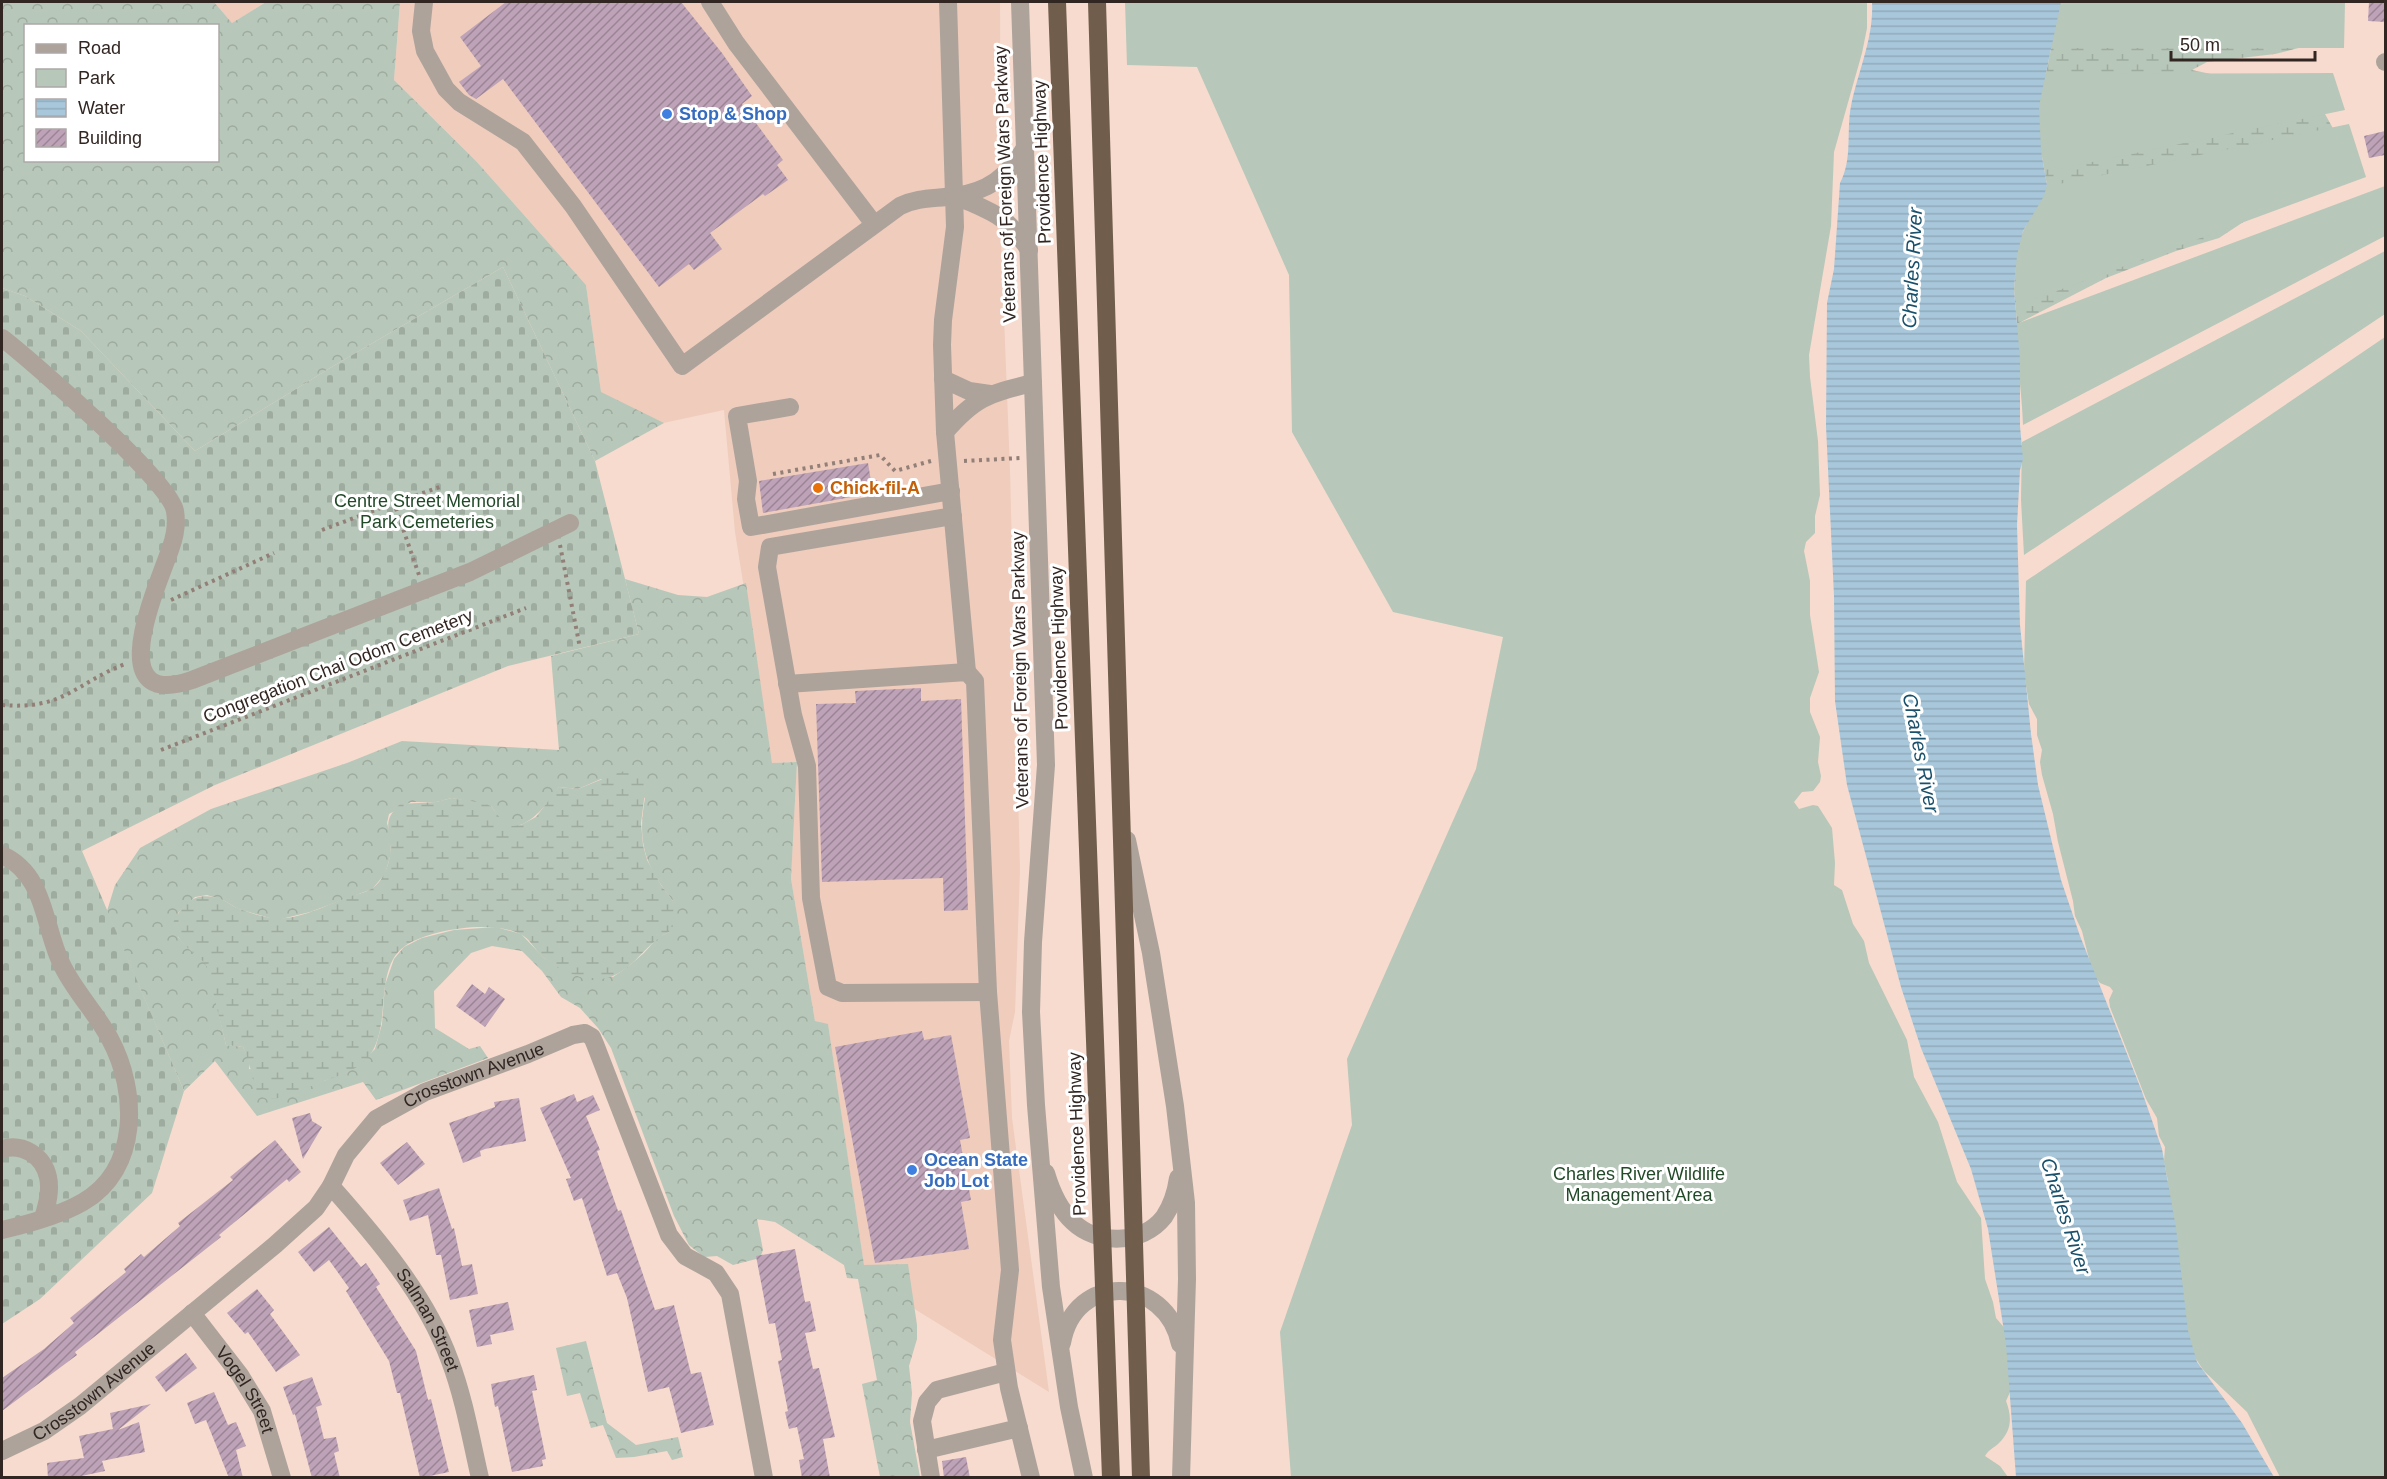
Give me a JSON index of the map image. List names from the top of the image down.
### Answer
{
  "streets": {
    "highway": ["Providence Highway"],
    "street": [
      "Veterans of Foreign Wars Parkway",
      "Crosstown Avenue",
      "Salman Street",
      "Vogel Street"
    ],
    "path": ["Congregation Chai Odom Cemetery"]
  },
  "crossings": [
    ["Crosstown Avenue", "Salman Street"],
    ["Crosstown Avenue", "Vogel Street"]
  ],
  "water": ["Charles River"],
  "parks": ["Centre Street Memorial Park Cemeteries", "Charles River Wildlife Management Area"],
  "places": ["Stop & Shop", "Chick-fil-A", "Ocean State Job Lot"],
  "legend": [
    "Road",
    "Park",
    "Water",
    "Building"
  ],
  "scale_bar": "50 m"
}
